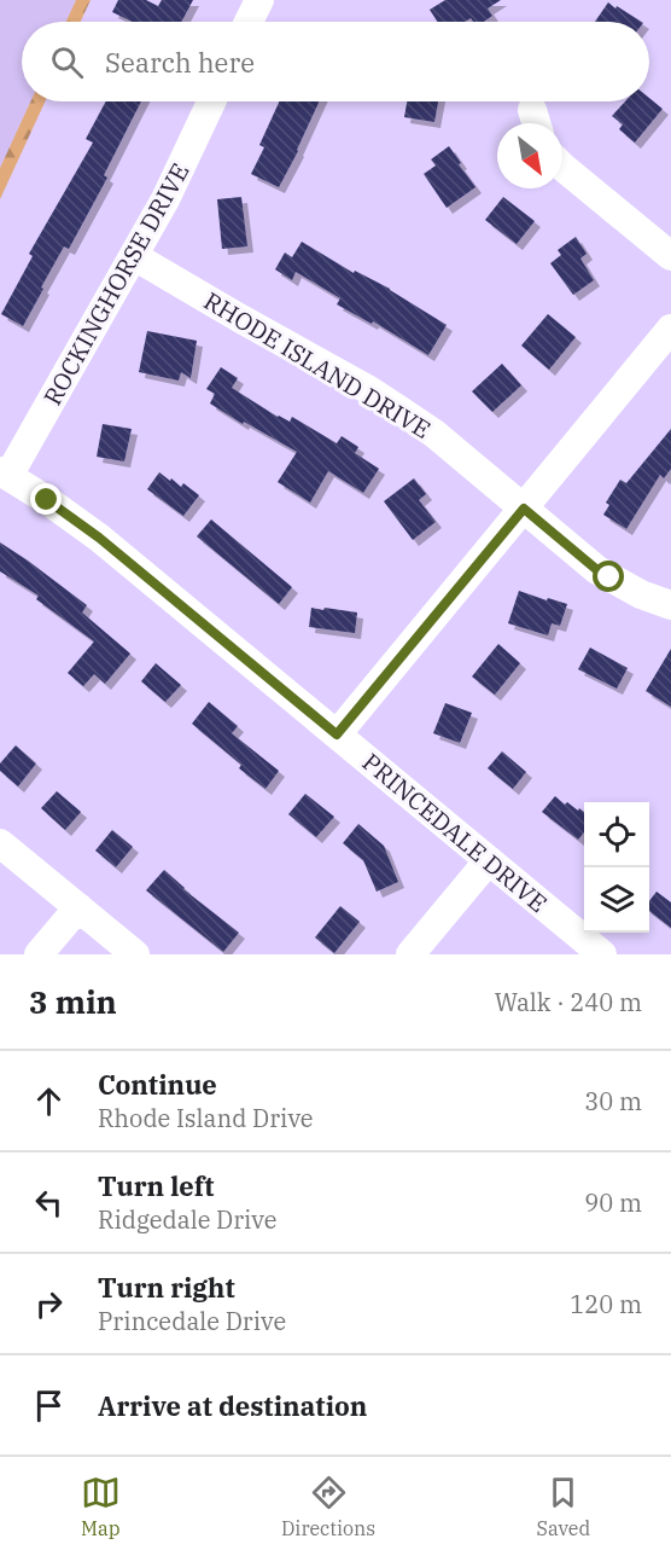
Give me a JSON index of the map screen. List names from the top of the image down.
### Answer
{
  "streets": {
    "street": ["ROCKINGHORSE DRIVE", "RHODE ISLAND DRIVE", "PRINCEDALE DRIVE"]
  },
  "crossings": [
    ["ROCKINGHORSE DRIVE", "RHODE ISLAND DRIVE"],
    ["ROCKINGHORSE DRIVE", "PRINCEDALE DRIVE"]
  ],
  "north": "bottom right",
  "page": {
    "search": "Search here",
    "heading": ["3 min", "Walk · 240 m"],
    "list": [
      ["Continue", "Rhode Island Drive", "30 m"],
      ["Turn left", "Ridgedale Drive", "90 m"],
      ["Turn right", "Princedale Drive", "120 m"],
      "Arrive at destination"
    ],
    "nav": ["Map", "Directions", "Saved"]
  }
}
